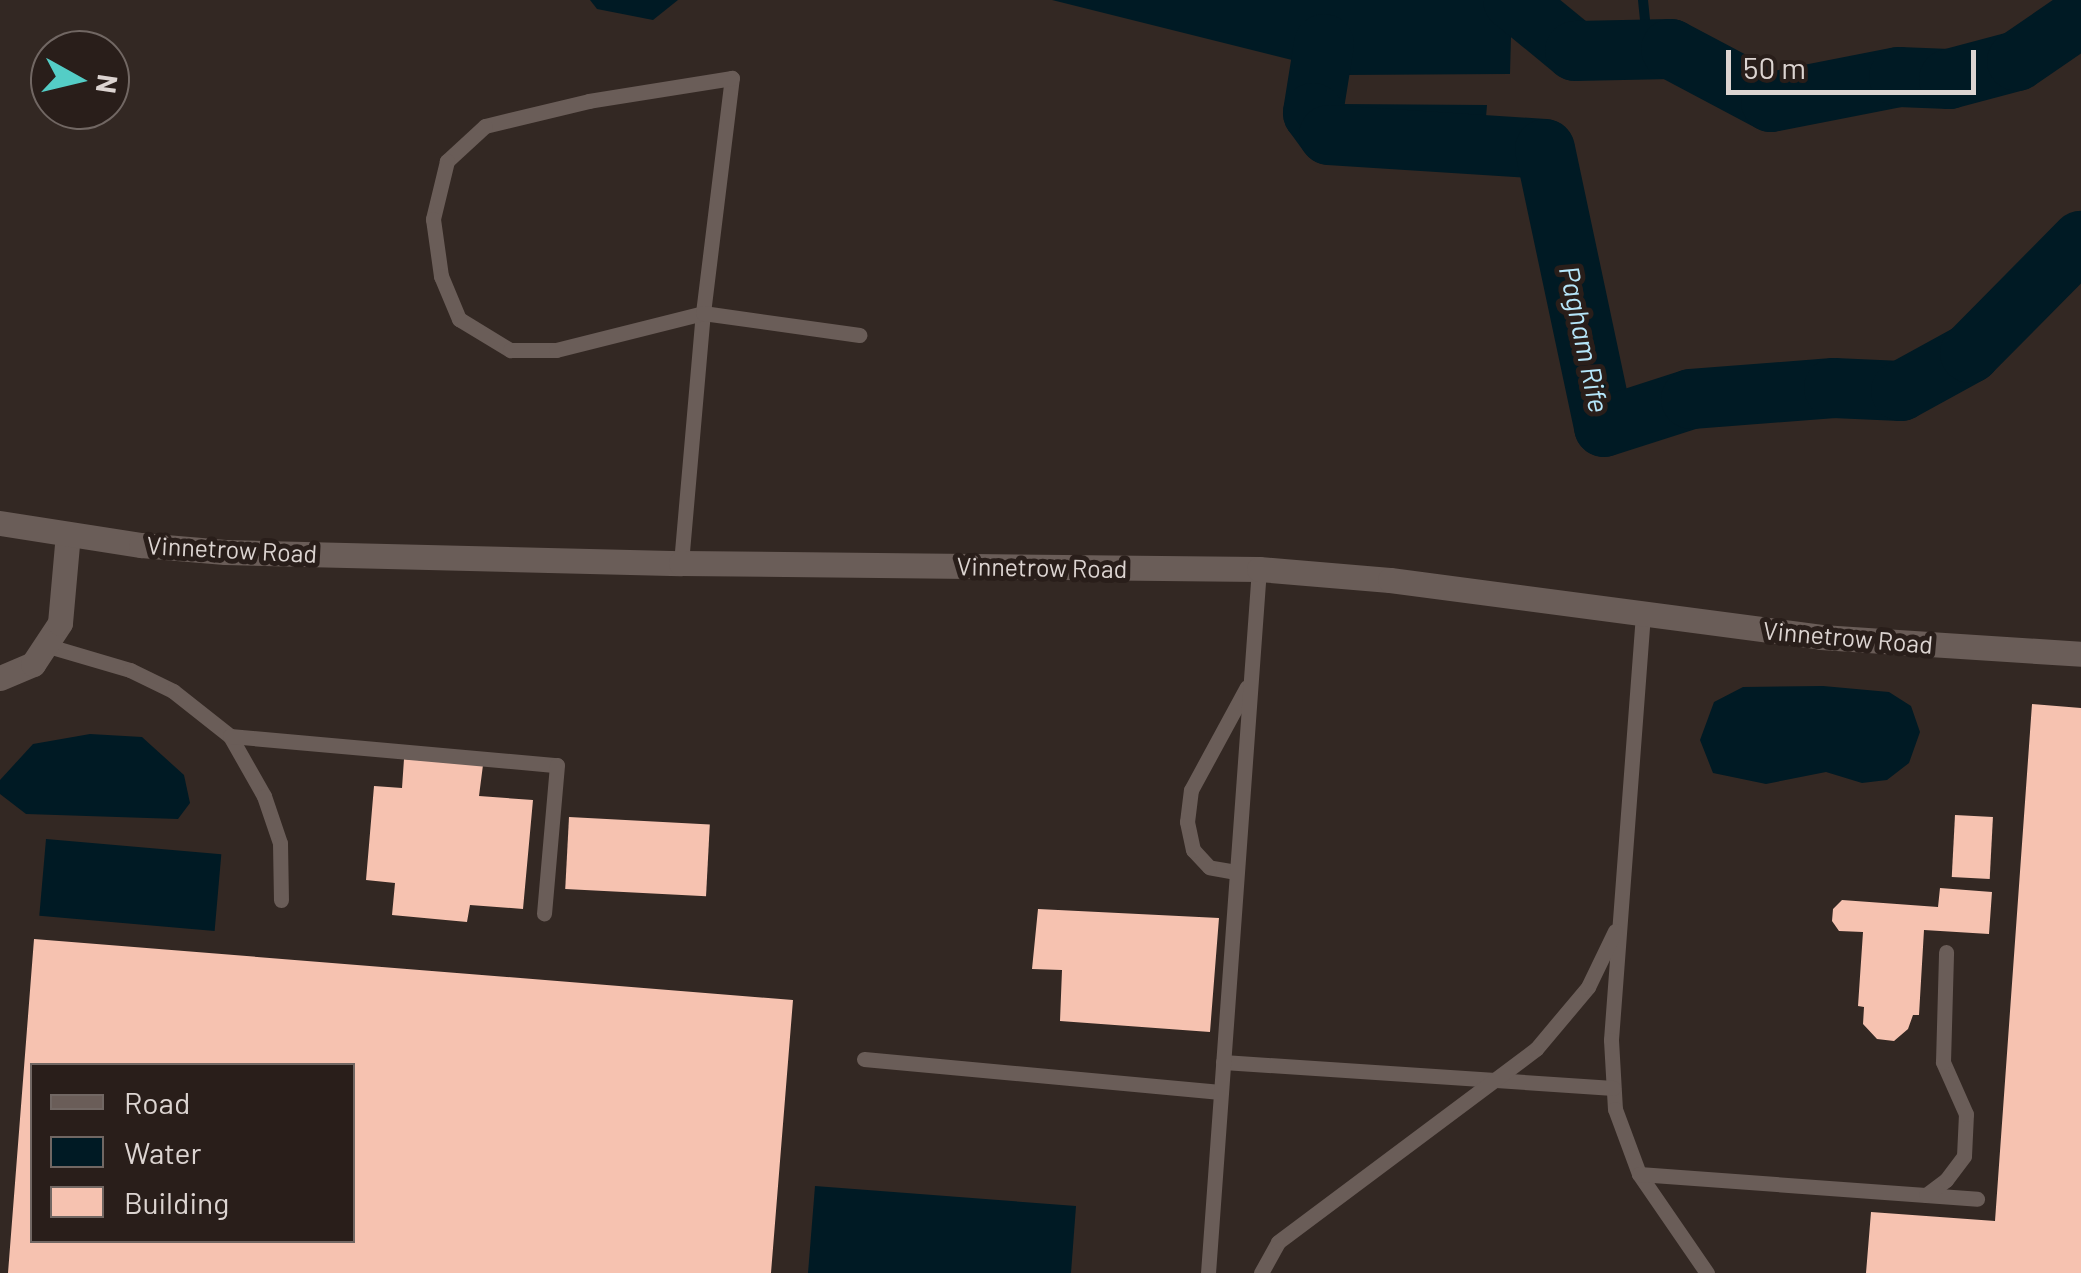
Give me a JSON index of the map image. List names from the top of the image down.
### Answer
{
  "streets": {
    "street": ["Vinnetrow Road"]
  },
  "water": ["Pagham Rife"],
  "legend": ["Road", "Water", "Building"],
  "scale_bar": "50 m",
  "north": "right"
}
